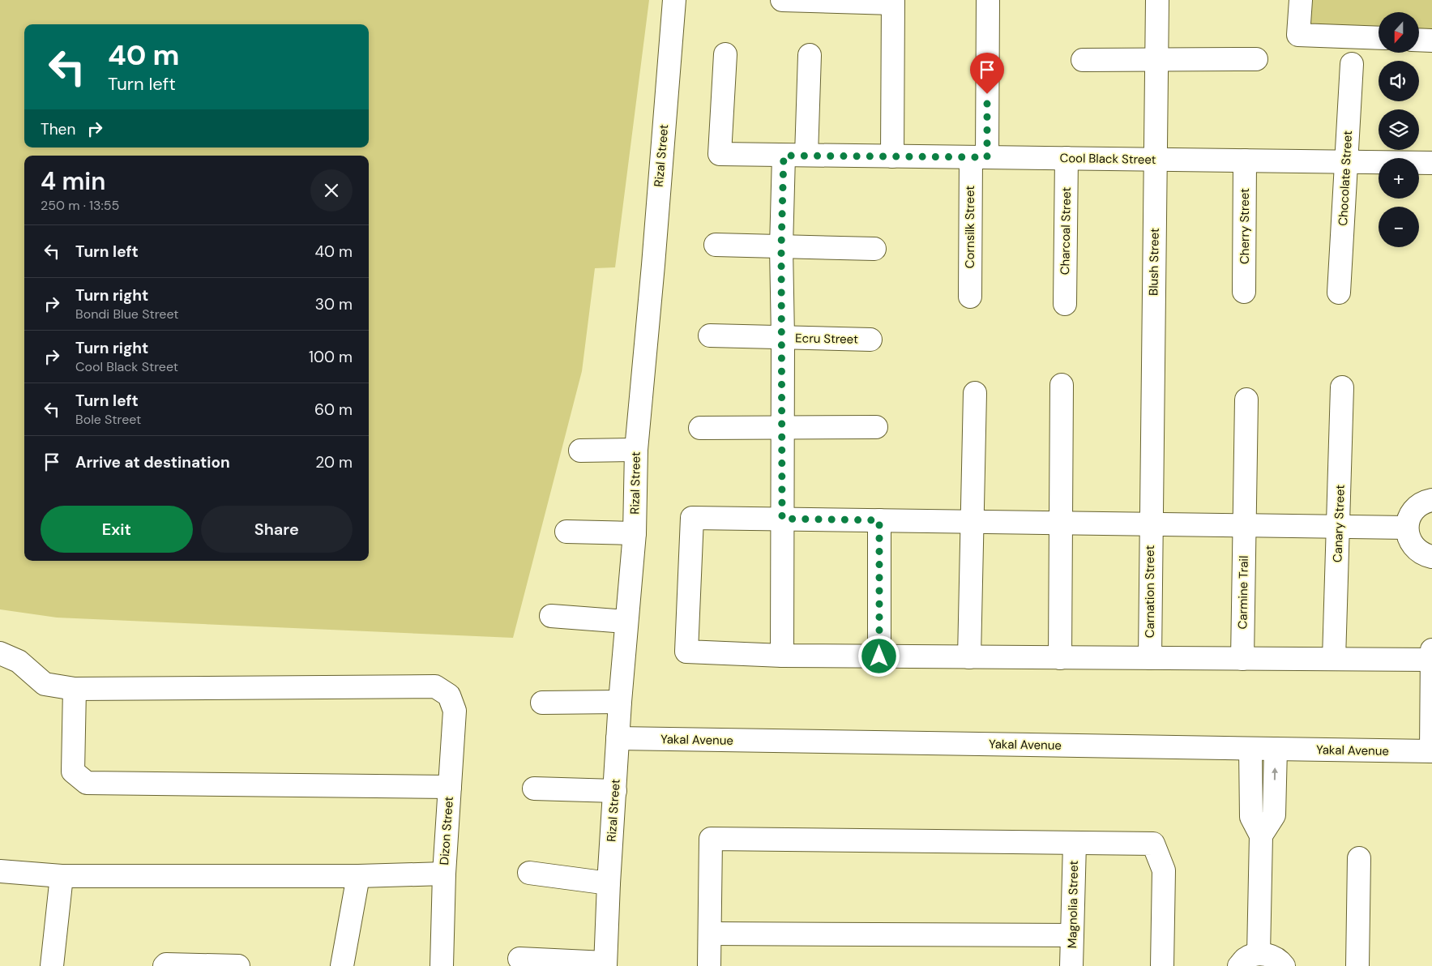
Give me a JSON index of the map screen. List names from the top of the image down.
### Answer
{
  "streets": {
    "street": [
      "Rizal Street",
      "Cool Black Street",
      "Chocolate Street",
      "Cherry Street",
      "Cornsilk Street",
      "Charcoal Street",
      "Blush Street",
      "Ecru Street",
      "Canary Street",
      "Carnation Street",
      "Carmine Trail",
      "Yakal Avenue",
      "Dizon Street",
      "Magnolia Street"
    ]
  },
  "crossings": [
    ["Rizal Street", "Yakal Avenue"],
    ["Cool Black Street", "Chocolate Street"],
    ["Cool Black Street", "Cherry Street"],
    ["Cool Black Street", "Cornsilk Street"],
    ["Cool Black Street", "Charcoal Street"],
    ["Cool Black Street", "Blush Street"],
    ["Blush Street", "Carnation Street"]
  ],
  "north": "bottom",
  "page": {
    "map_buttons": ["+", "−"],
    "turn": ["40 m", "Turn left"],
    "then": "Then",
    "heading": ["4 min", "250 m · 13:55"],
    "list": [
      {
        "name": "Turn left",
        "value": "40 m"
      },
      {
        "name": "Turn right",
        "note": "Bondi Blue Street",
        "value": "30 m"
      },
      {
        "name": "Turn right",
        "note": "Cool Black Street",
        "value": "100 m"
      },
      {
        "name": "Turn left",
        "note": "Bole Street",
        "value": "60 m"
      },
      {
        "name": "Arrive at destination",
        "value": "20 m"
      }
    ],
    "buttons": ["Exit", "Share"]
  }
}
